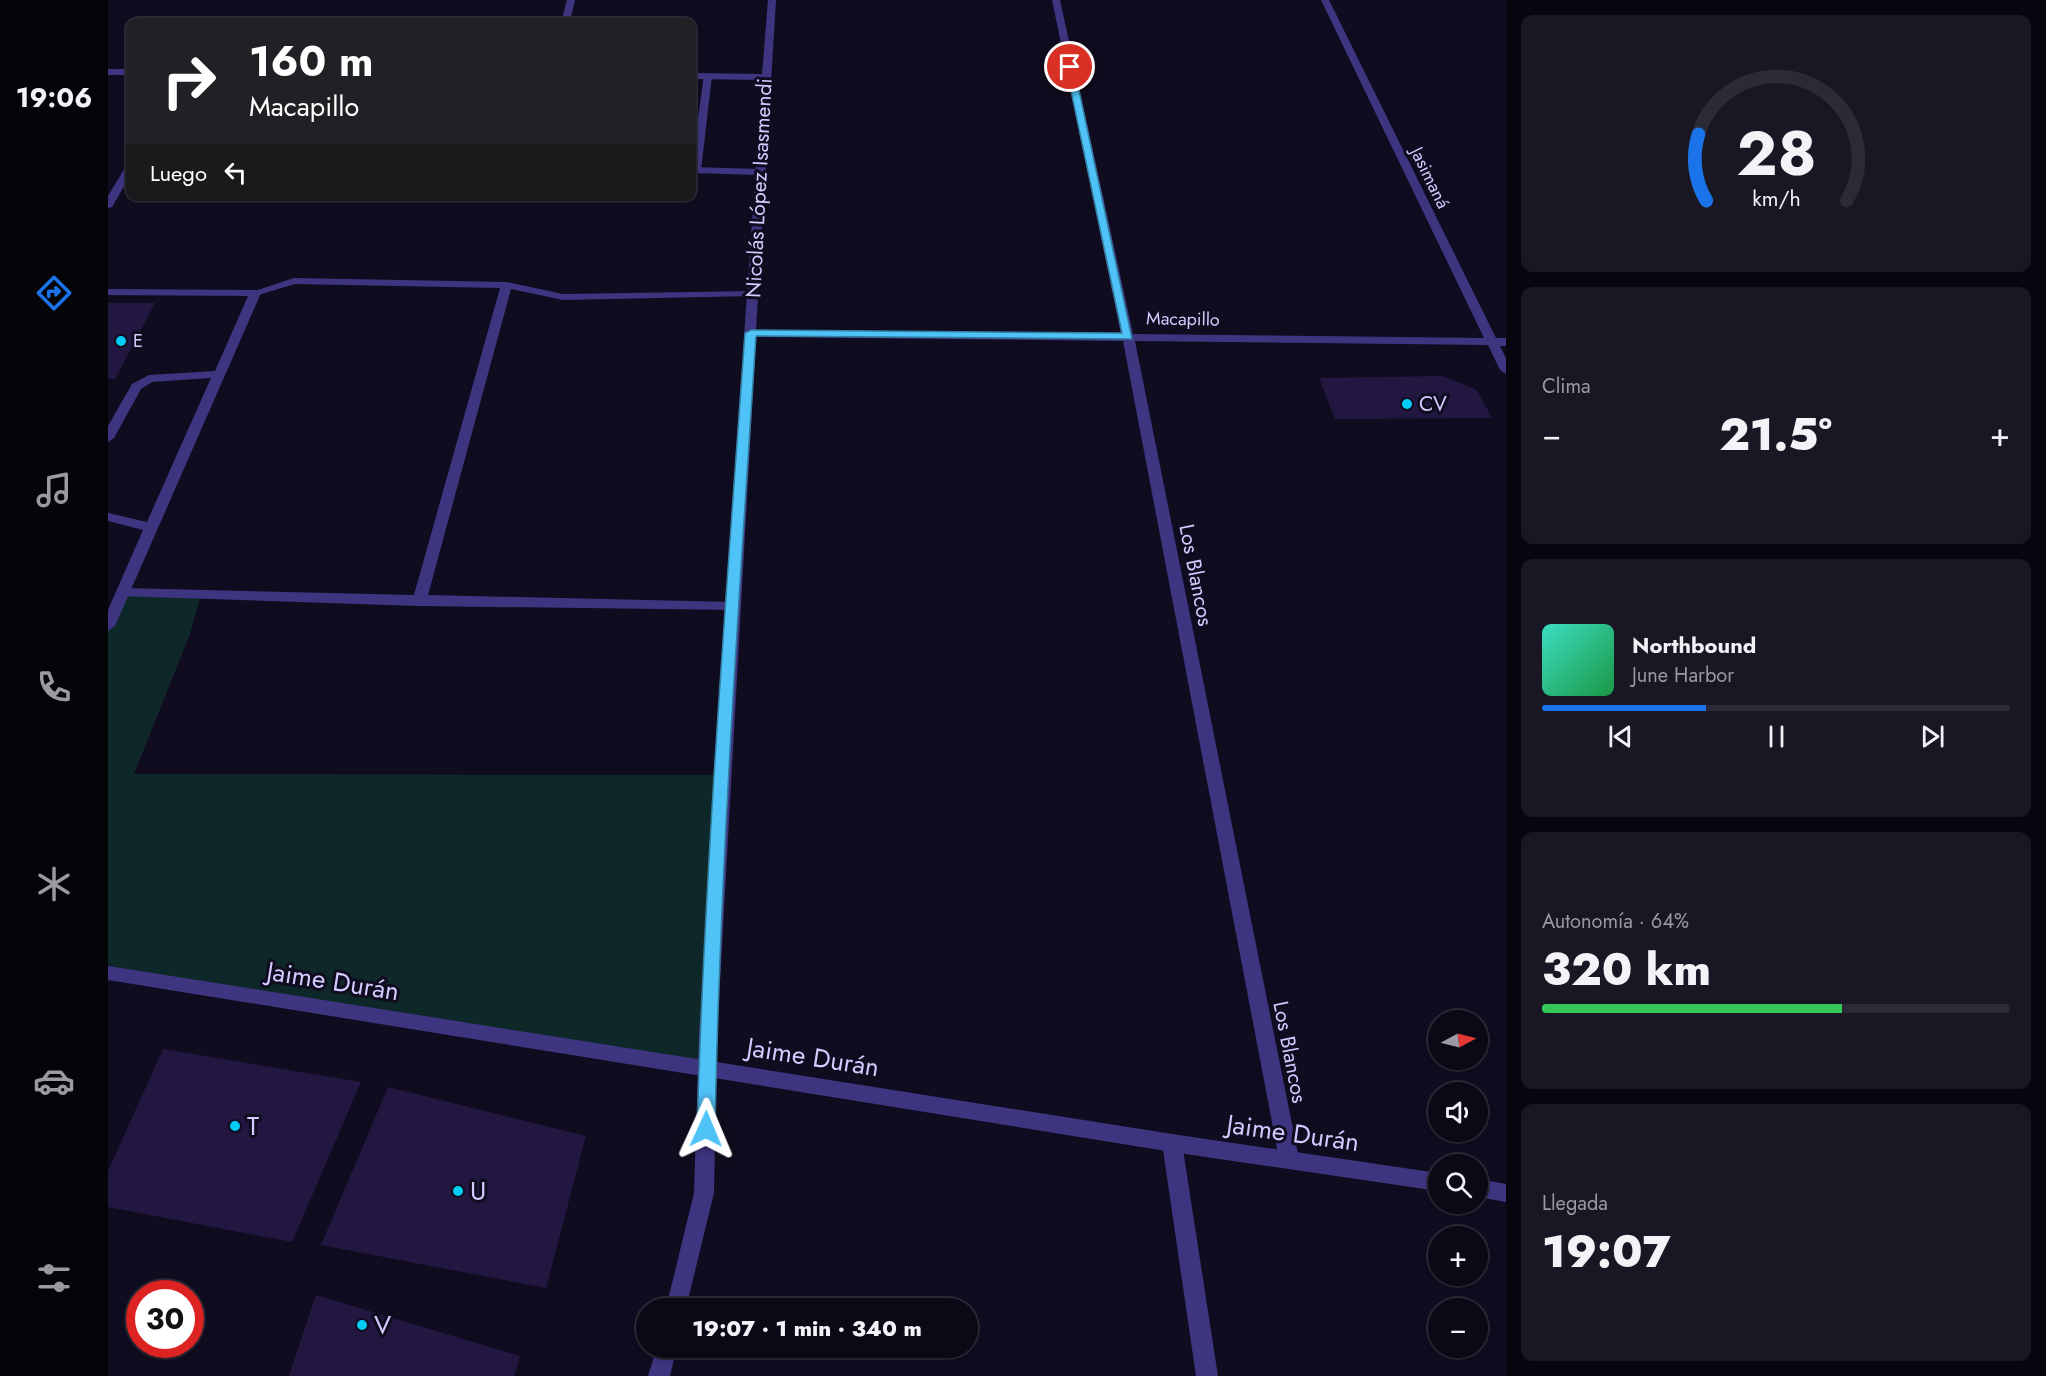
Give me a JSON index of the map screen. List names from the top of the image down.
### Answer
{
  "streets": {
    "street": [
      "Jasimaná",
      "Nicolás López Isasmendi",
      "Macapillo",
      "Los Blancos",
      "Jaime Durán"
    ]
  },
  "crossings": [
    ["Jasimaná", "Macapillo"],
    ["Nicolás López Isasmendi", "Macapillo"],
    ["Nicolás López Isasmendi", "Jaime Durán"],
    ["Macapillo", "Los Blancos"],
    ["Los Blancos", "Jaime Durán"]
  ],
  "places": [
    "E",
    "CV",
    "T",
    "U",
    "V"
  ],
  "north": "right",
  "page": {
    "tabs": "19:06",
    "turn": ["160 m", "Macapillo"],
    "then": "Luego",
    "tile": [
      "Clima",
      ["Autonomía · 64%", "320 km"],
      ["Llegada", "19:07"]
    ],
    "heat": ["−", "21.5°", "+"],
    "song": ["Northbound", "June Harbor"],
    "map_buttons": ["+", "−"],
    "limit": "30",
    "trip": "19:07 · 1 min · 340 m",
    "gauge": ["28", "km/h"]
  }
}
